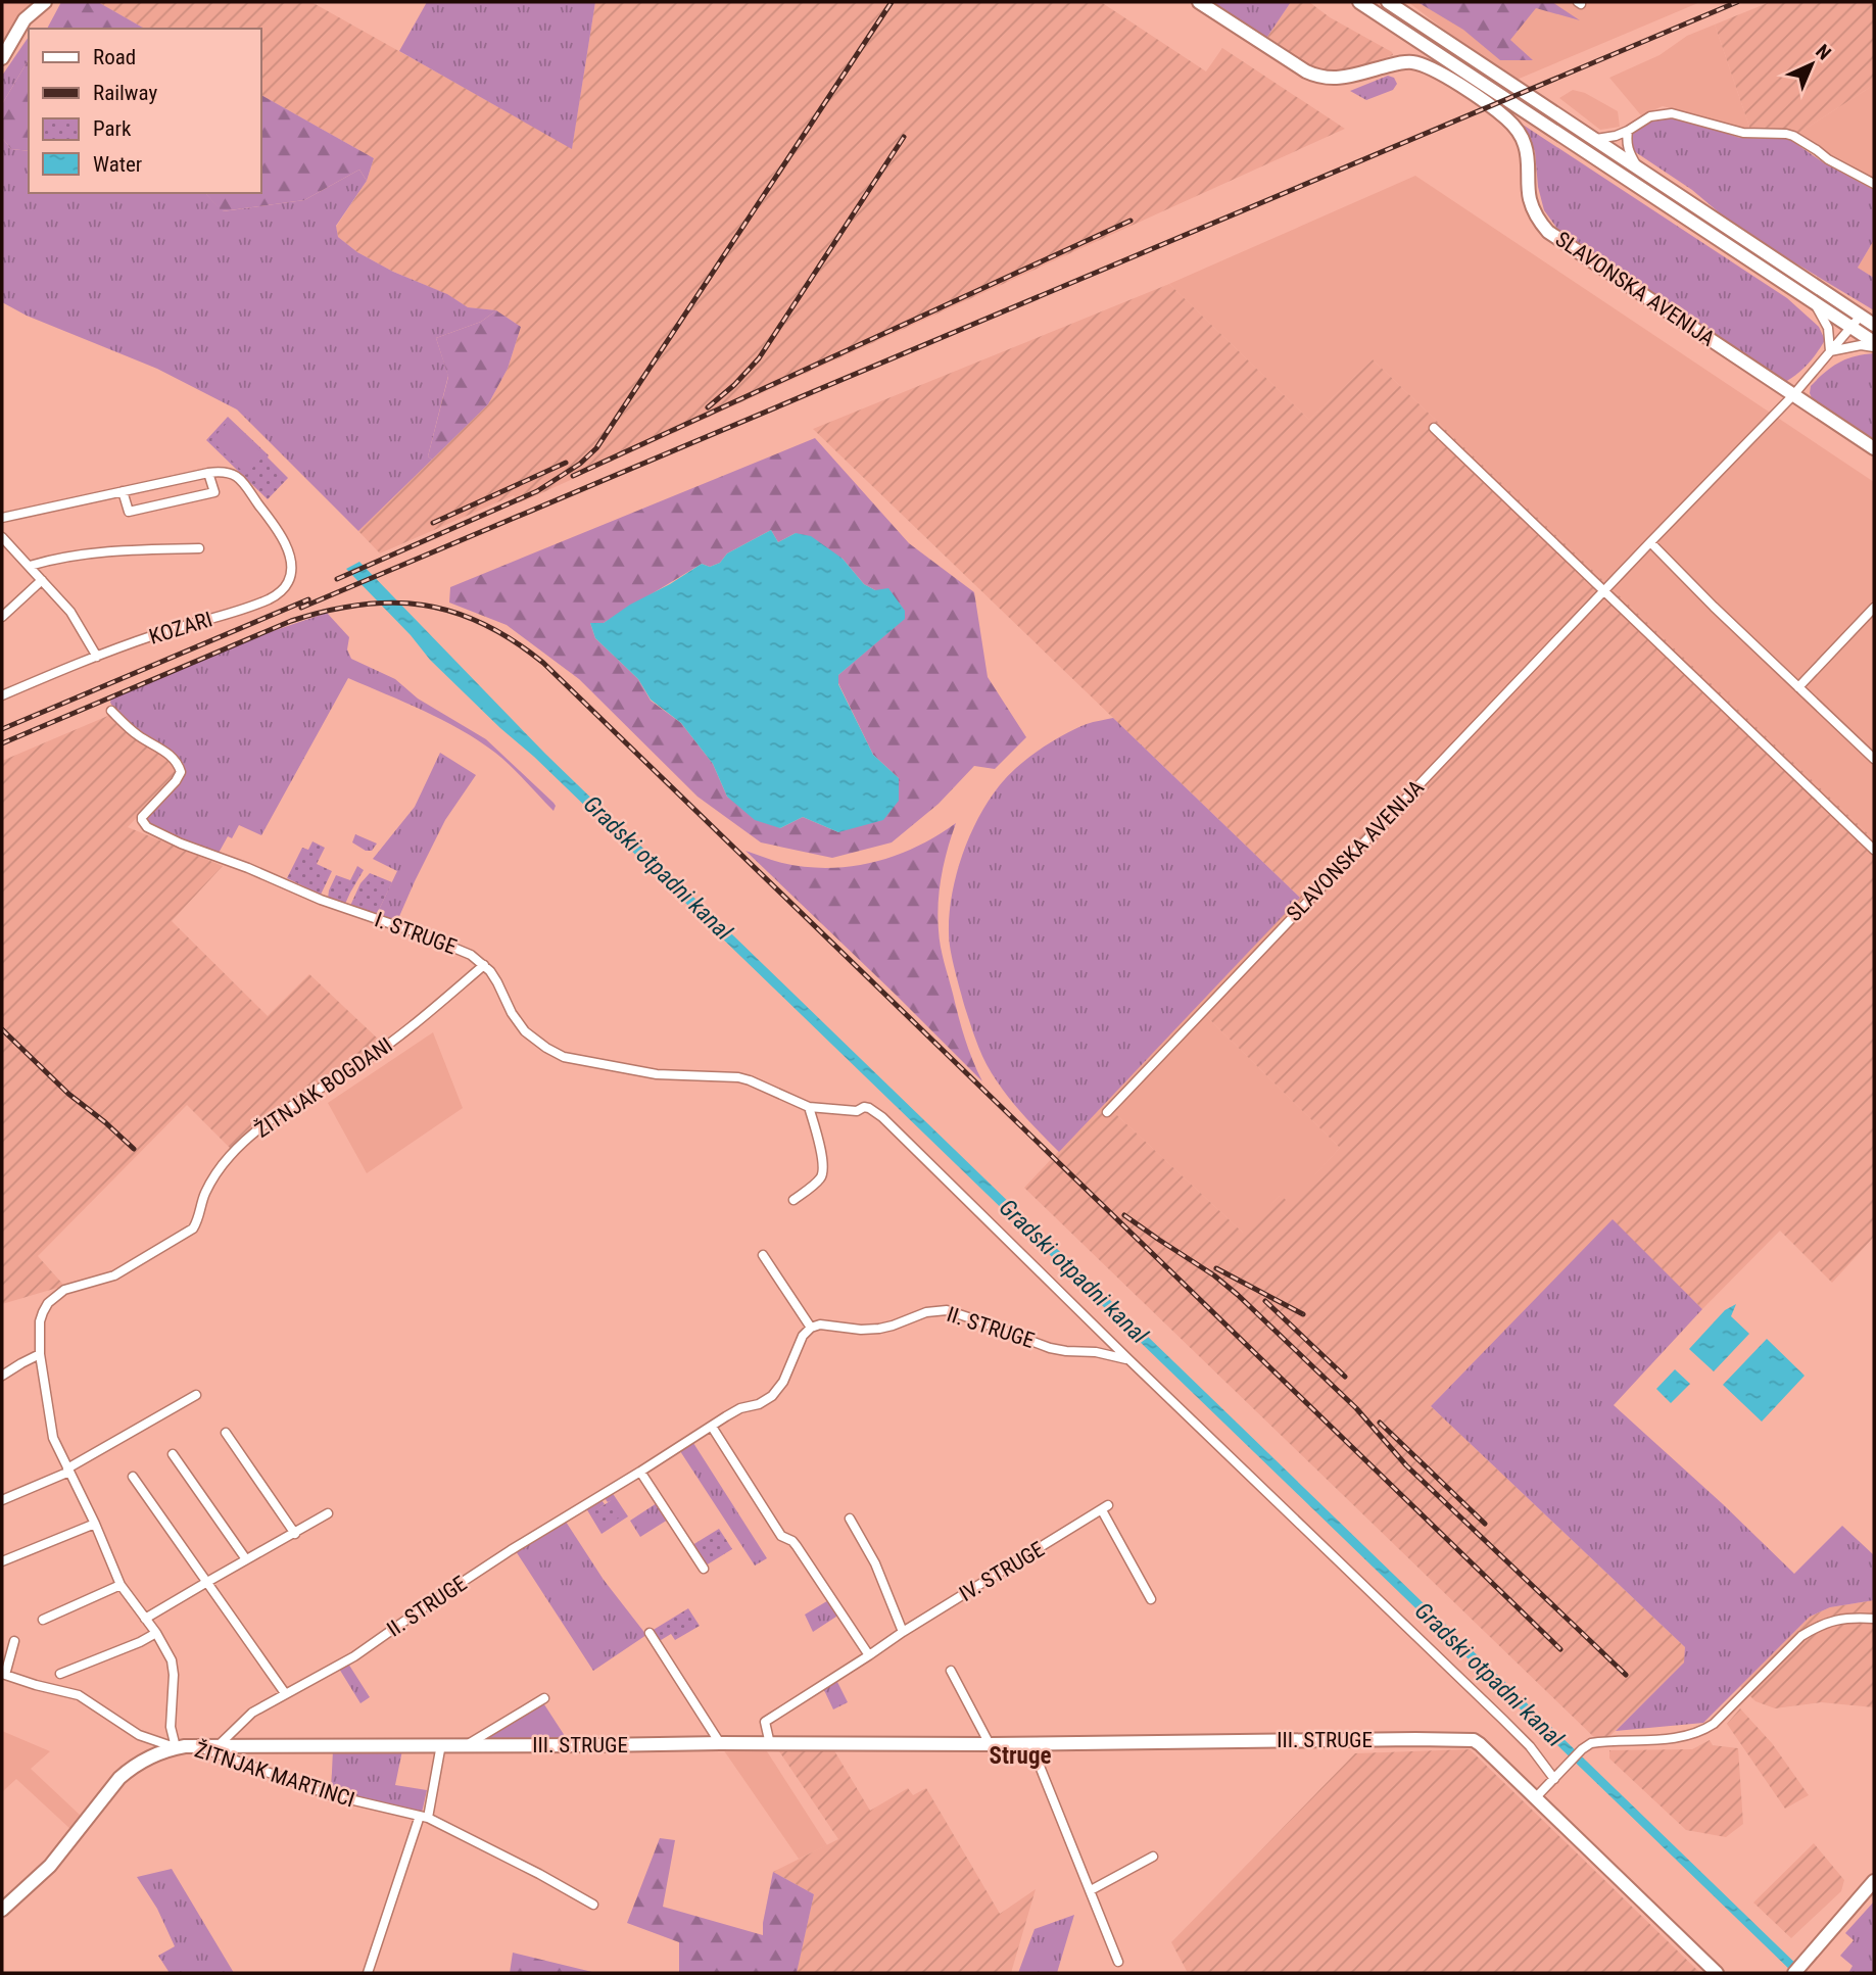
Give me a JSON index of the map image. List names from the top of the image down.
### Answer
{
  "streets": {
    "street": [
      "SLAVONSKA AVENIJA",
      "KOZARI",
      "I. STRUGE",
      "ŽITNJAK BOGDANI",
      "II. STRUGE",
      "IV. STRUGE",
      "III. STRUGE",
      "ŽITNJAK MARTINCI"
    ]
  },
  "crossings": [
    ["I. STRUGE", "ŽITNJAK BOGDANI"],
    ["ŽITNJAK BOGDANI", "ŽITNJAK MARTINCI"],
    ["II. STRUGE", "III. STRUGE"],
    ["IV. STRUGE", "III. STRUGE"],
    ["III. STRUGE", "ŽITNJAK MARTINCI"]
  ],
  "districts": ["Struge"],
  "water": ["Gradski otpadni kanal"],
  "legend": [
    "Road",
    "Railway",
    "Park",
    "Water"
  ],
  "north": "top right"
}
